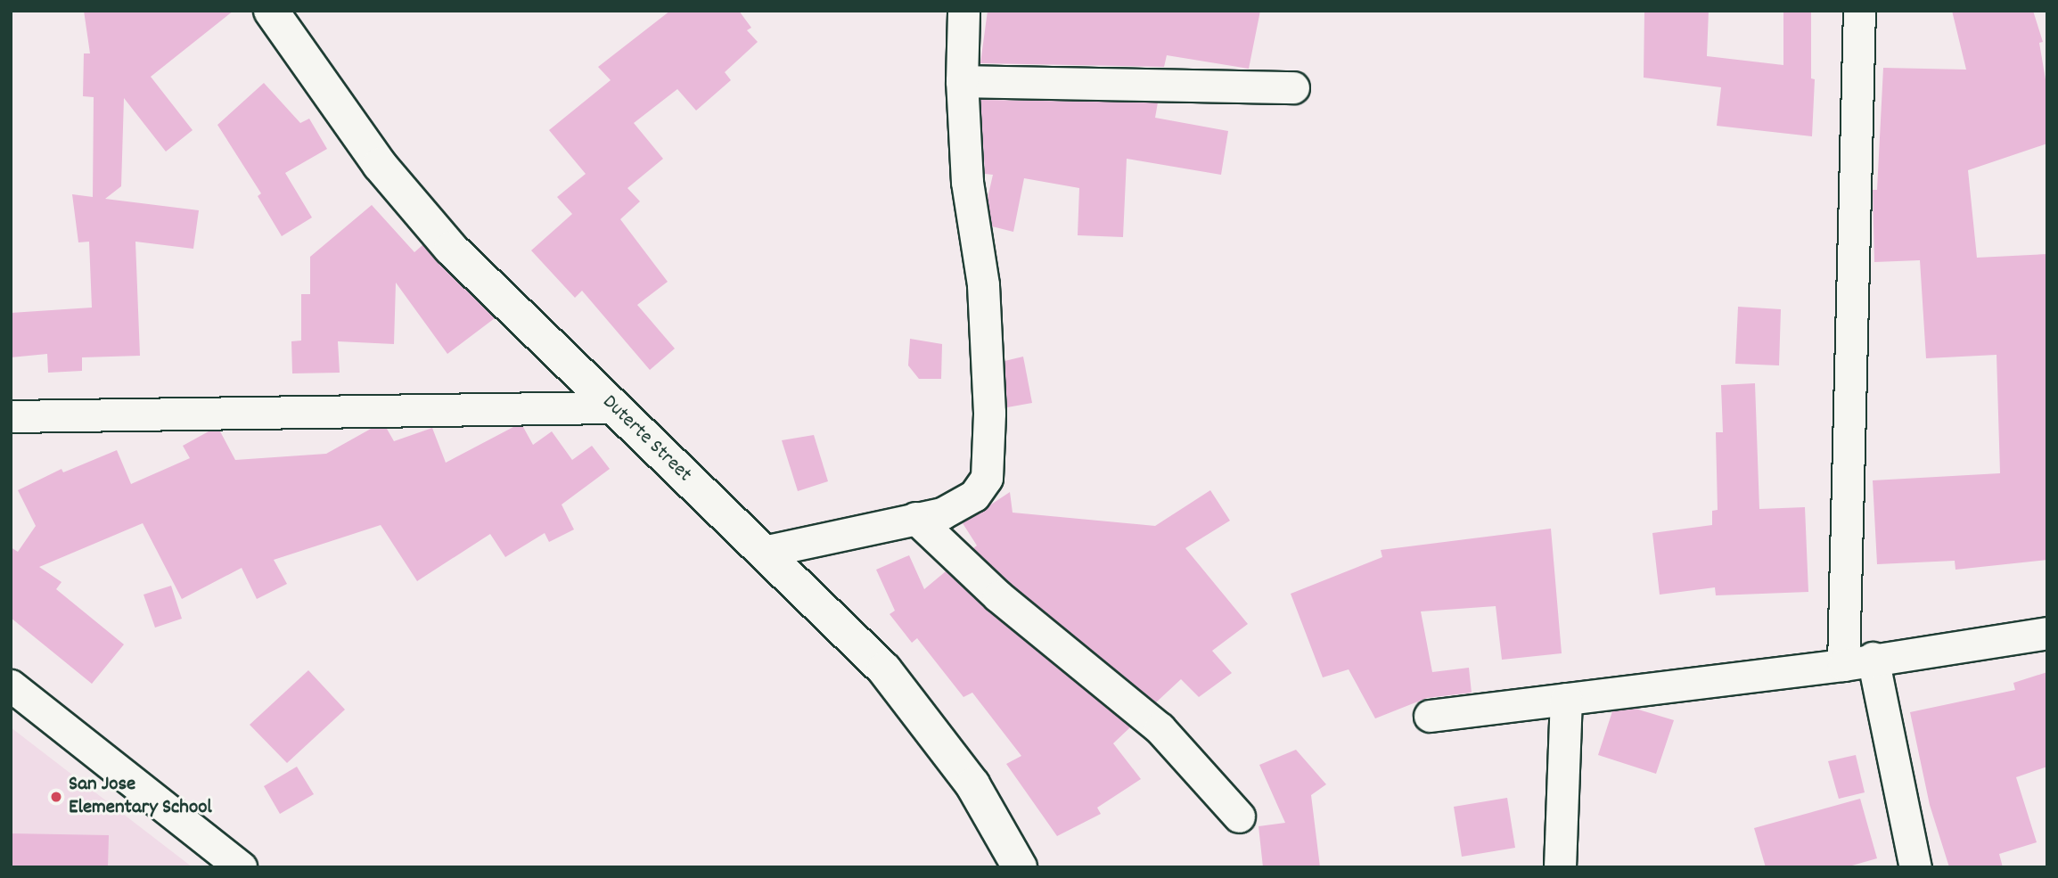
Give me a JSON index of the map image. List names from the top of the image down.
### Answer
{
  "streets": {
    "main road": ["Duterte Street"]
  },
  "places": ["San Jose Elementary School"]
}
